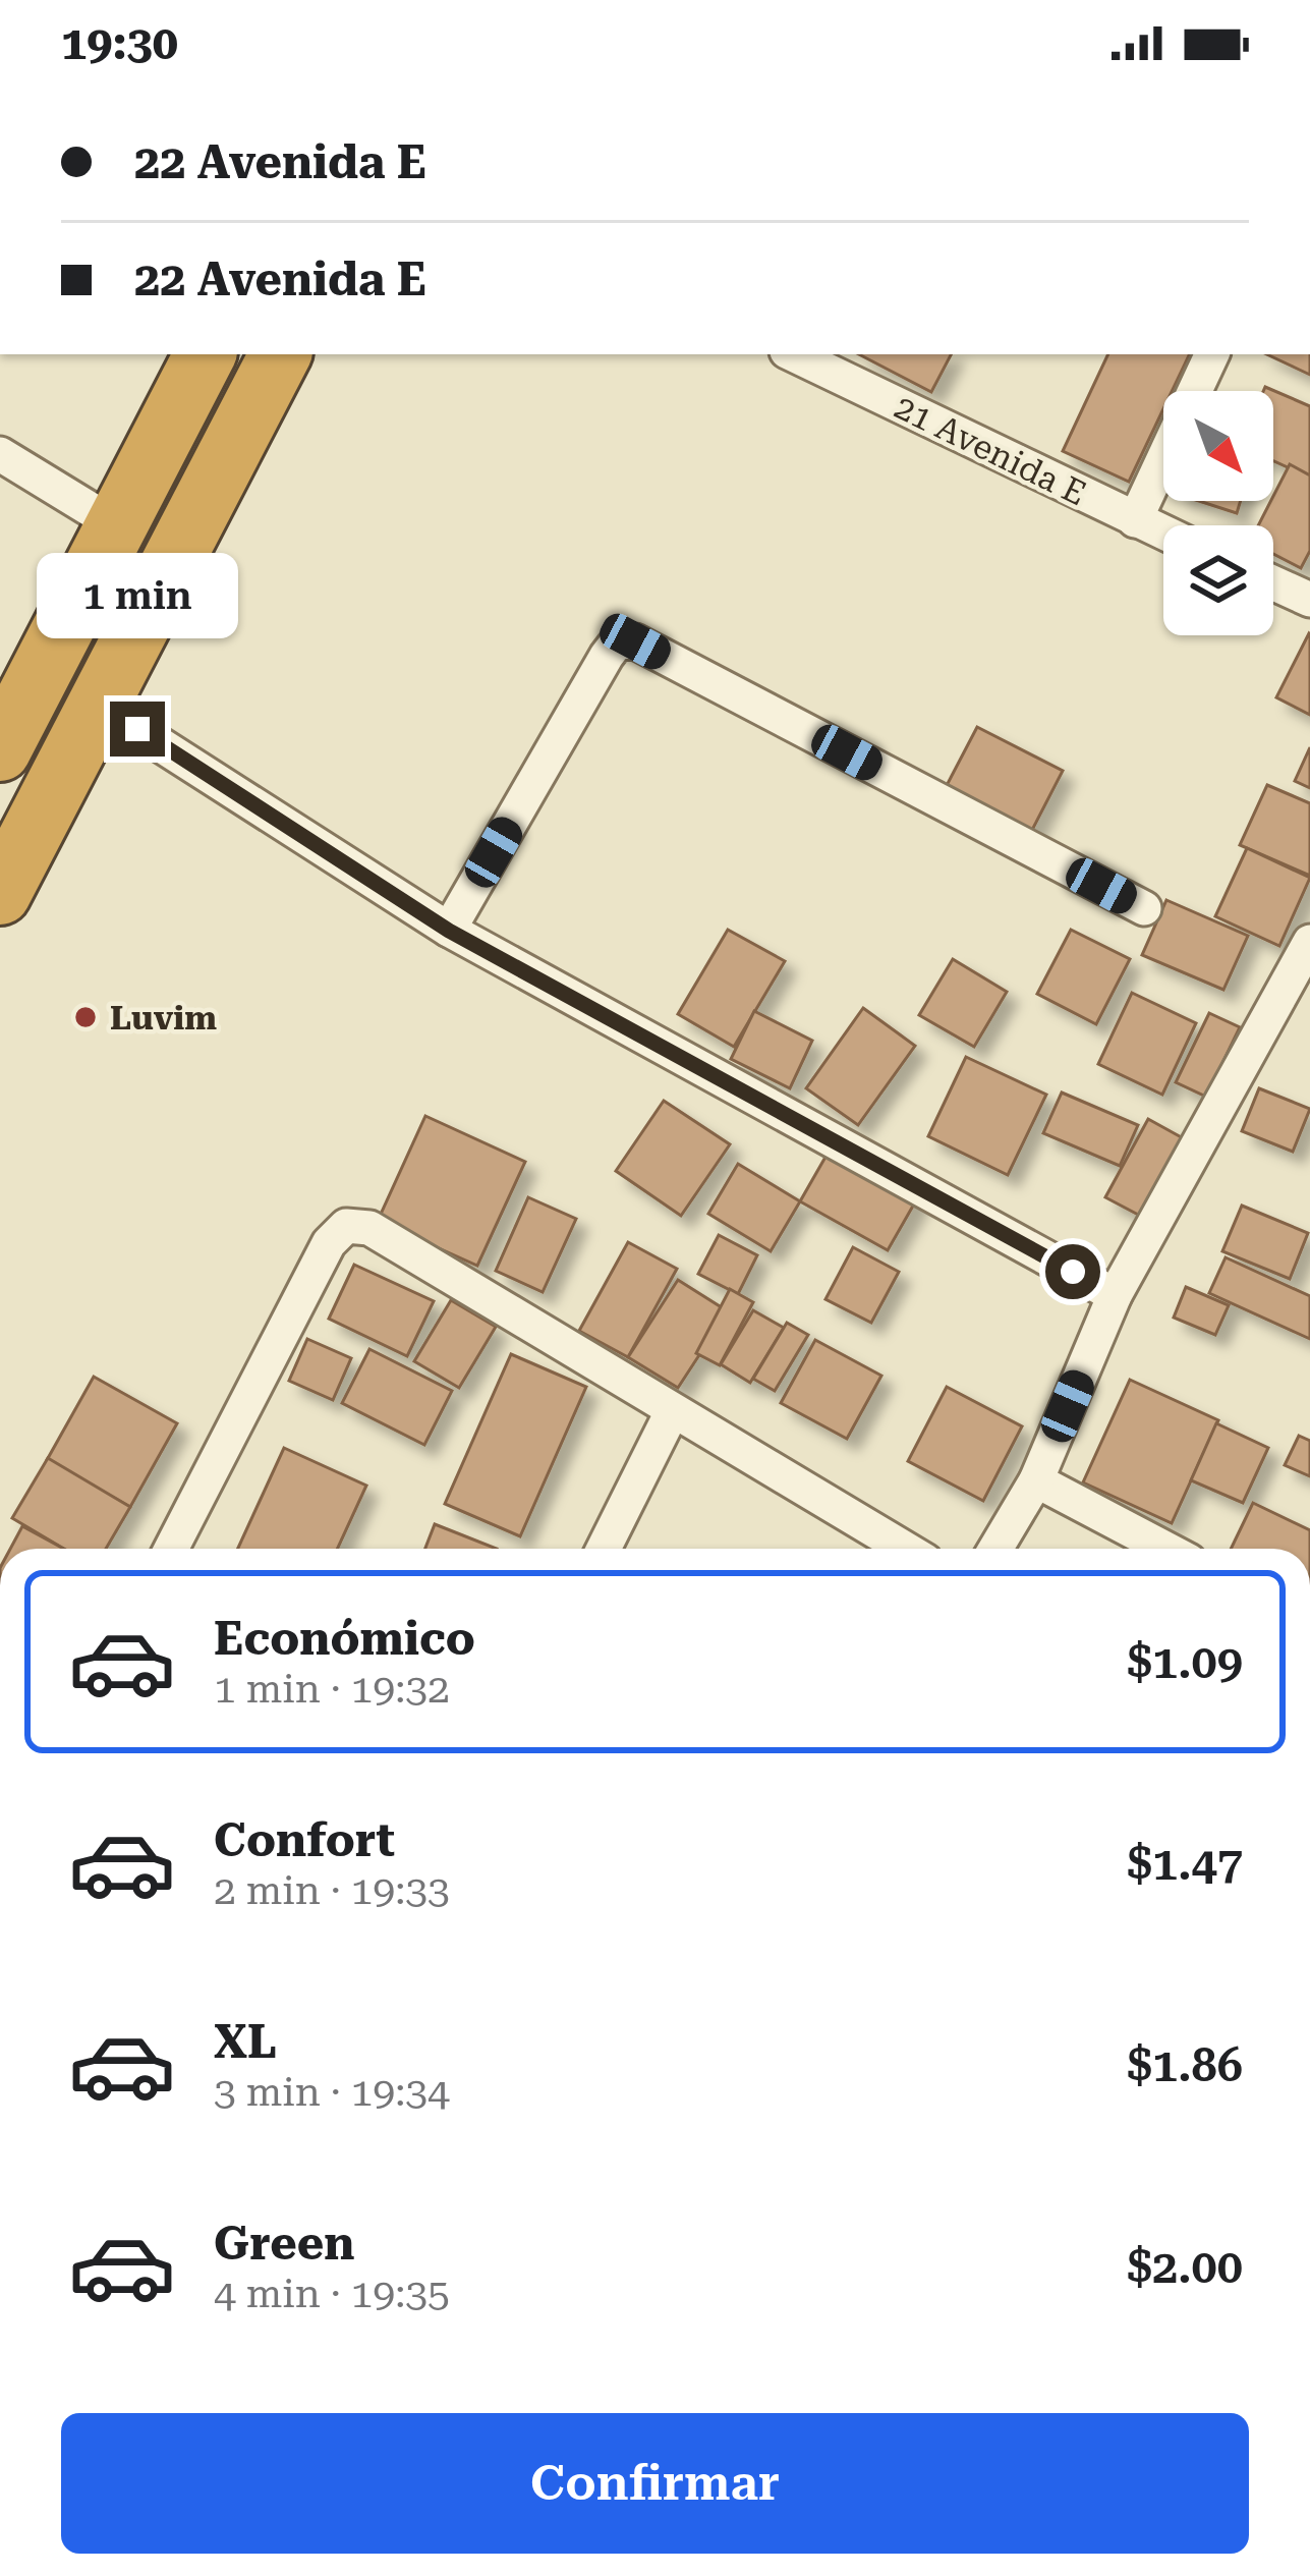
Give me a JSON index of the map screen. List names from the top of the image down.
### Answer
{
  "streets": {
    "street": ["21 Avenida E"]
  },
  "places": ["Luvim"],
  "north": "bottom right",
  "page": {
    "status": "19:30",
    "banner": ["22 Avenida E", "22 Avenida E"],
    "bubble": "1 min",
    "list": [
      {
        "name": "Económico",
        "note": "1 min · 19:32",
        "value": "$1.09"
      },
      {
        "name": "Confort",
        "note": "2 min · 19:33",
        "value": "$1.47"
      },
      {
        "name": "XL",
        "note": "3 min · 19:34",
        "value": "$1.86"
      },
      {
        "name": "Green",
        "note": "4 min · 19:35",
        "value": "$2.00"
      }
    ],
    "buttons": "Confirmar"
  }
}
